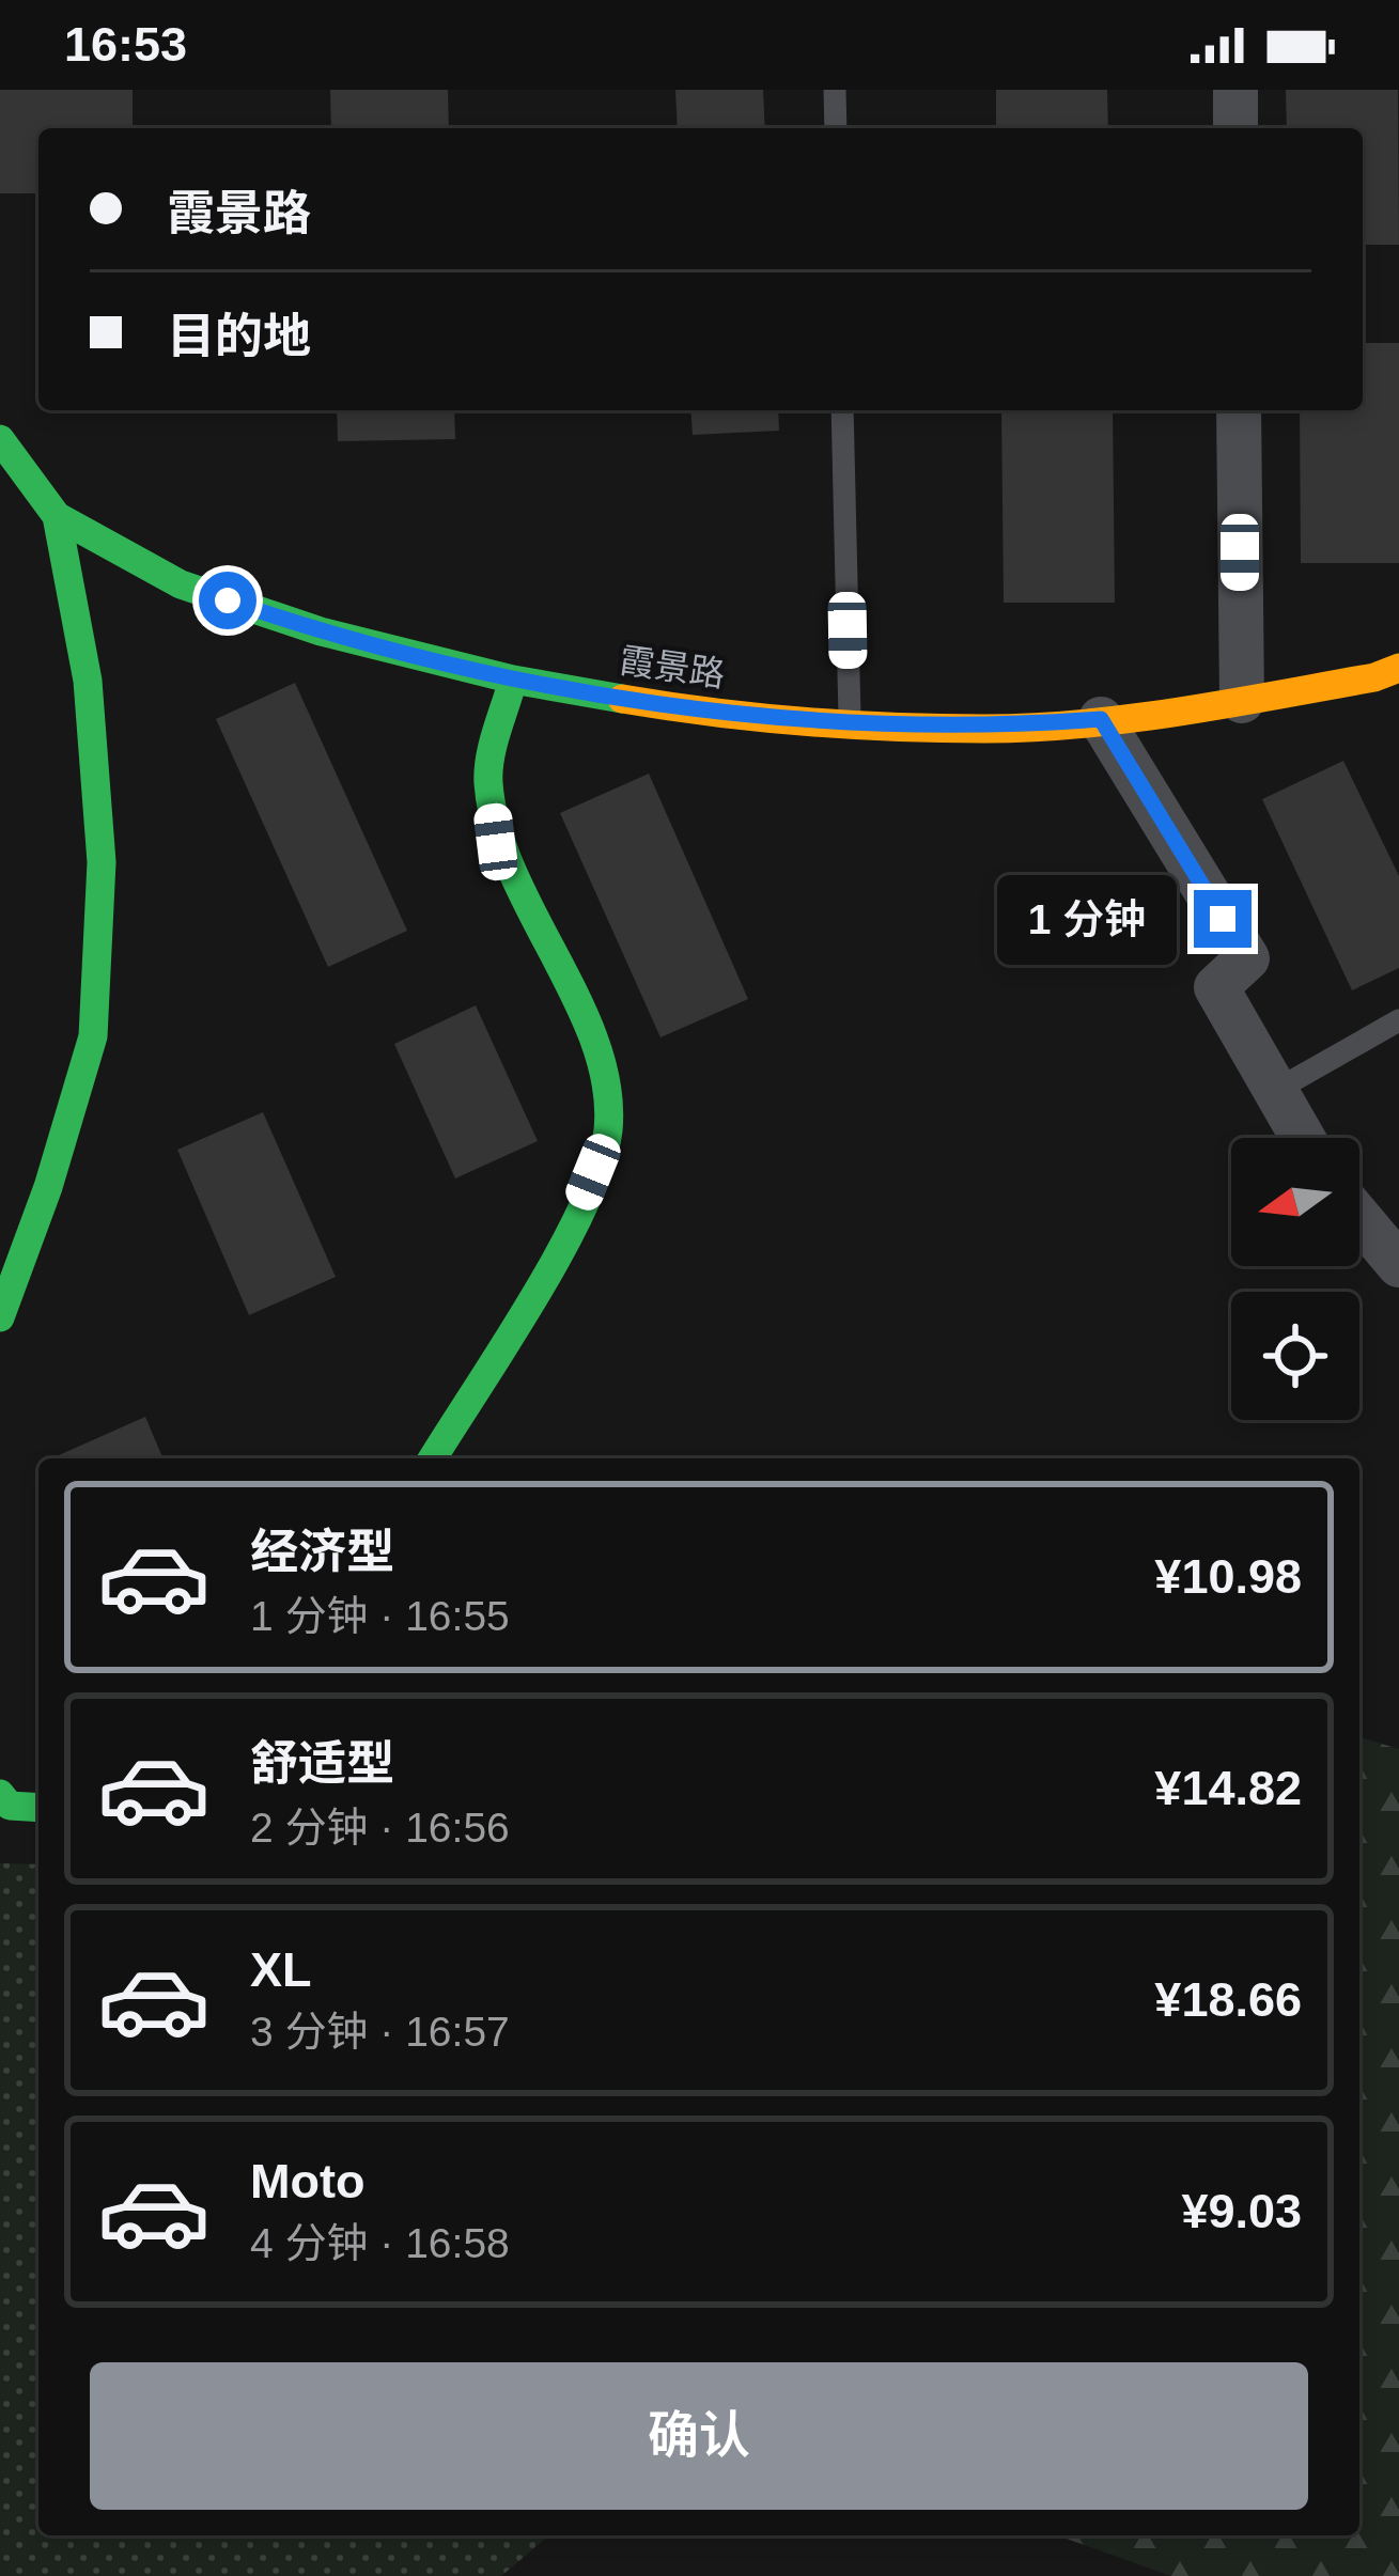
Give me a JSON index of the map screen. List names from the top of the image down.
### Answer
{
  "streets": {
    "street": ["霞景路"]
  },
  "north": "left",
  "page": {
    "status": "16:53",
    "banner": ["霞景路", "目的地"],
    "bubble": "1 分钟",
    "list": [
      {
        "name": "经济型",
        "note": "1 分钟 · 16:55",
        "value": "¥10.98"
      },
      {
        "name": "舒适型",
        "note": "2 分钟 · 16:56",
        "value": "¥14.82"
      },
      {
        "name": "XL",
        "note": "3 分钟 · 16:57",
        "value": "¥18.66"
      },
      {
        "name": "Moto",
        "note": "4 分钟 · 16:58",
        "value": "¥9.03"
      }
    ],
    "buttons": "确认"
  }
}
